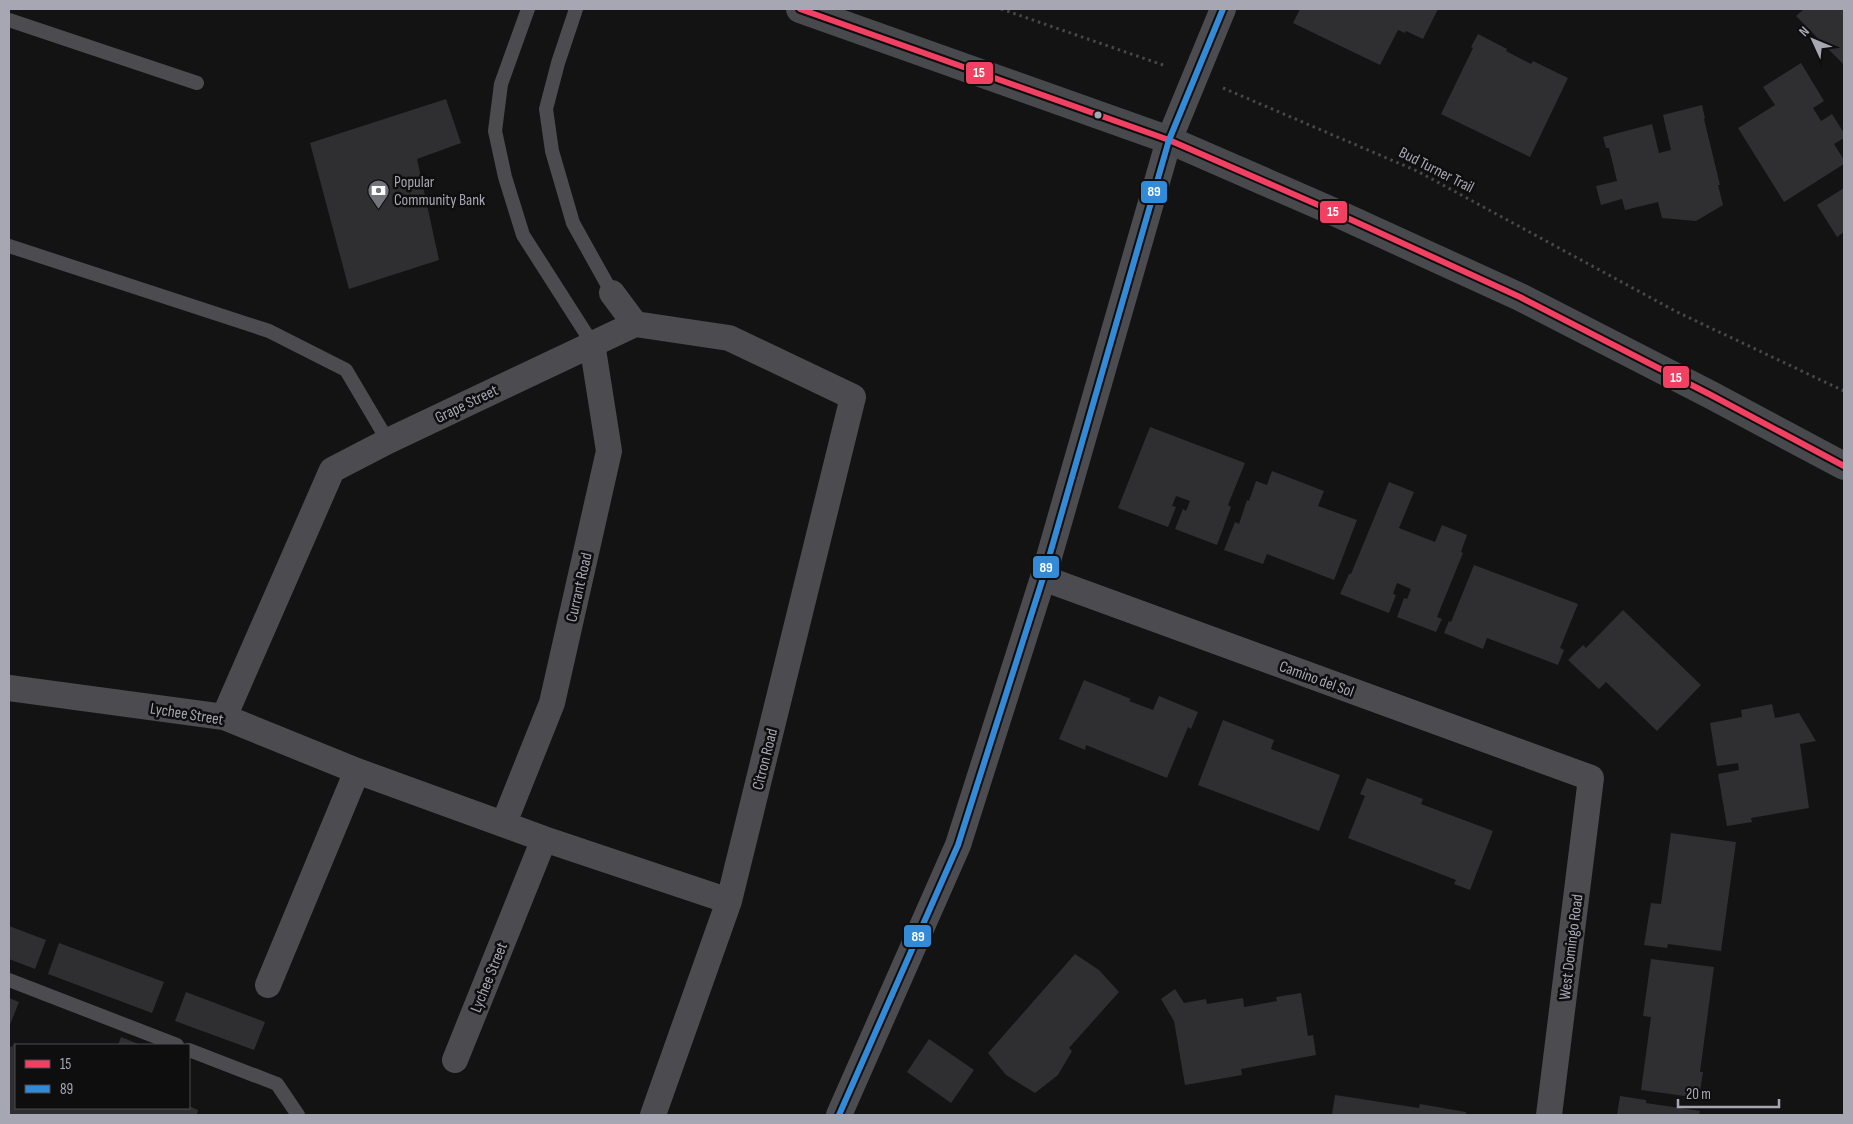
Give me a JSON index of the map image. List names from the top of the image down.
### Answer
{
  "streets": {
    "street": [
      "Grape Street",
      "Currant Road",
      "Camino del Sol",
      "Lychee Street",
      "Citron Road",
      "West Domingo Road"
    ],
    "path": ["Bud Turner Trail"]
  },
  "crossings": [
    ["Grape Street", "Currant Road"],
    ["Grape Street", "Lychee Street"],
    ["Grape Street", "Citron Road"],
    ["Currant Road", "Lychee Street"],
    ["Camino del Sol", "West Domingo Road"],
    ["Lychee Street", "Citron Road"]
  ],
  "places": {
    "bank": ["Popular Community Bank"]
  },
  "lines": ["transit line 15", "transit line 89"],
  "legend": ["15", "89"],
  "scale_bar": "20 m",
  "north": "top left"
}
